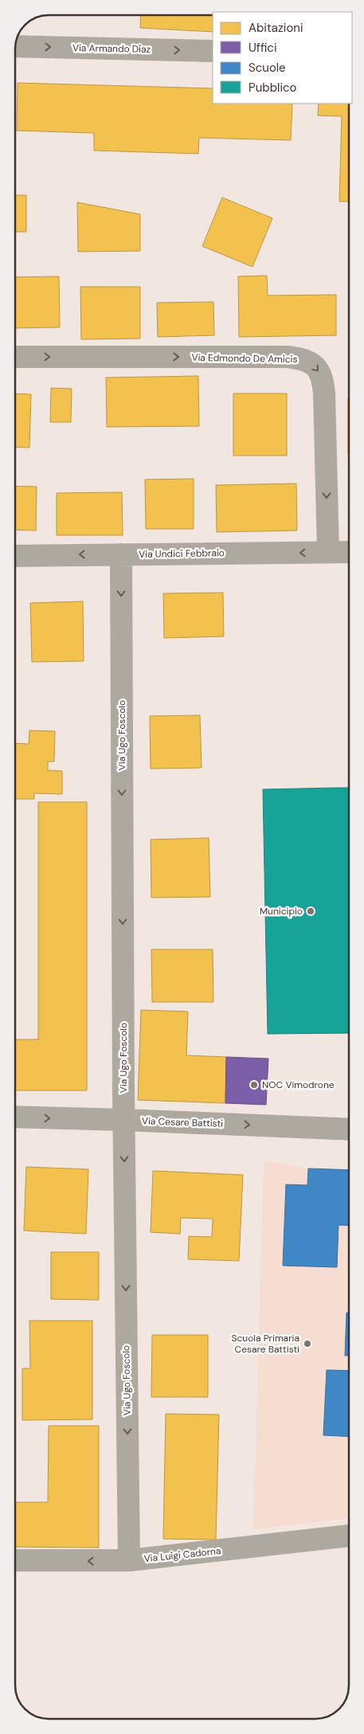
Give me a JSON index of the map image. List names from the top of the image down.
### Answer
{
  "streets": {
    "street": [
      "Via Armando Diaz",
      "Via Edmondo De Amicis",
      "Via Undici Febbraio",
      "Via Ugo Foscolo",
      "Via Cesare Battisti",
      "Via Luigi Cadorna"
    ]
  },
  "crossings": [
    ["Via Edmondo De Amicis", "Via Undici Febbraio"],
    ["Via Undici Febbraio", "Via Ugo Foscolo"],
    ["Via Ugo Foscolo", "Via Cesare Battisti"],
    ["Via Ugo Foscolo", "Via Luigi Cadorna"]
  ],
  "one_way": [
    "Via Armando Diaz",
    "Via Undici Febbraio",
    "Via Ugo Foscolo",
    "Via Cesare Battisti"
  ],
  "places": ["Municipio", "NOC Vimodrone", "Scuola Primaria Cesare Battisti"],
  "legend": [
    "Abitazioni",
    "Uffici",
    "Scuole",
    "Pubblico"
  ]
}
